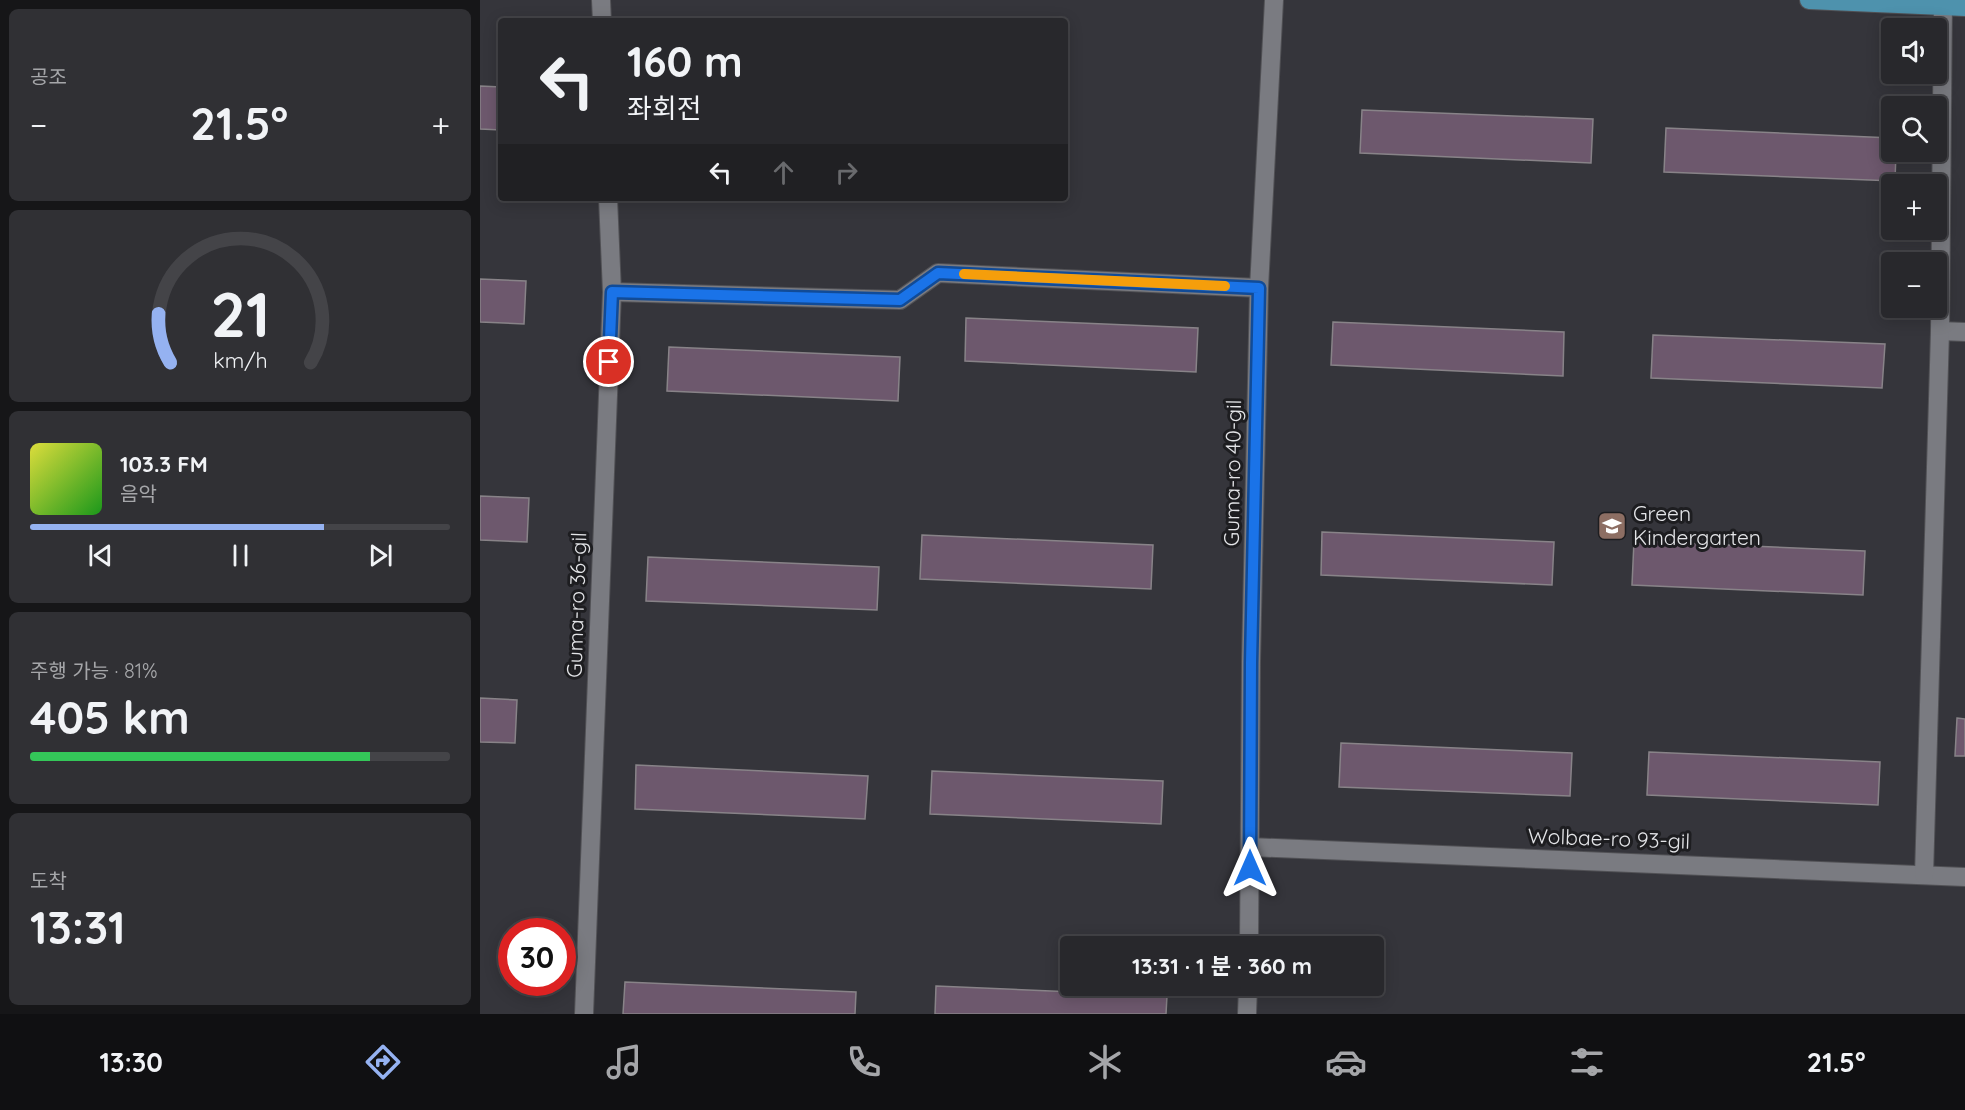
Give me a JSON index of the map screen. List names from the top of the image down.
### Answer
{
  "streets": {
    "street": ["Guma-ro 40-gil", "Guma-ro 36-gil", "Wolbae-ro 93-gil"]
  },
  "crossings": [
    ["Guma-ro 40-gil", "Wolbae-ro 93-gil"]
  ],
  "places": {
    "school or university": ["Green Kindergarten"]
  },
  "page": {
    "tile": [
      "공조",
      ["주행 가능 · 81%", "405 km"],
      ["도착", "13:31"]
    ],
    "map_buttons": ["+", "−"],
    "turn": ["160 m", "좌회전"],
    "heat": ["−", "21.5°", "+"],
    "song": ["103.3 FM", "음악"],
    "limit": "30",
    "trip": "13:31 · 1 분 · 360 m",
    "tabs": ["13:30", "21.5°"],
    "gauge": ["21", "km/h"]
  }
}
